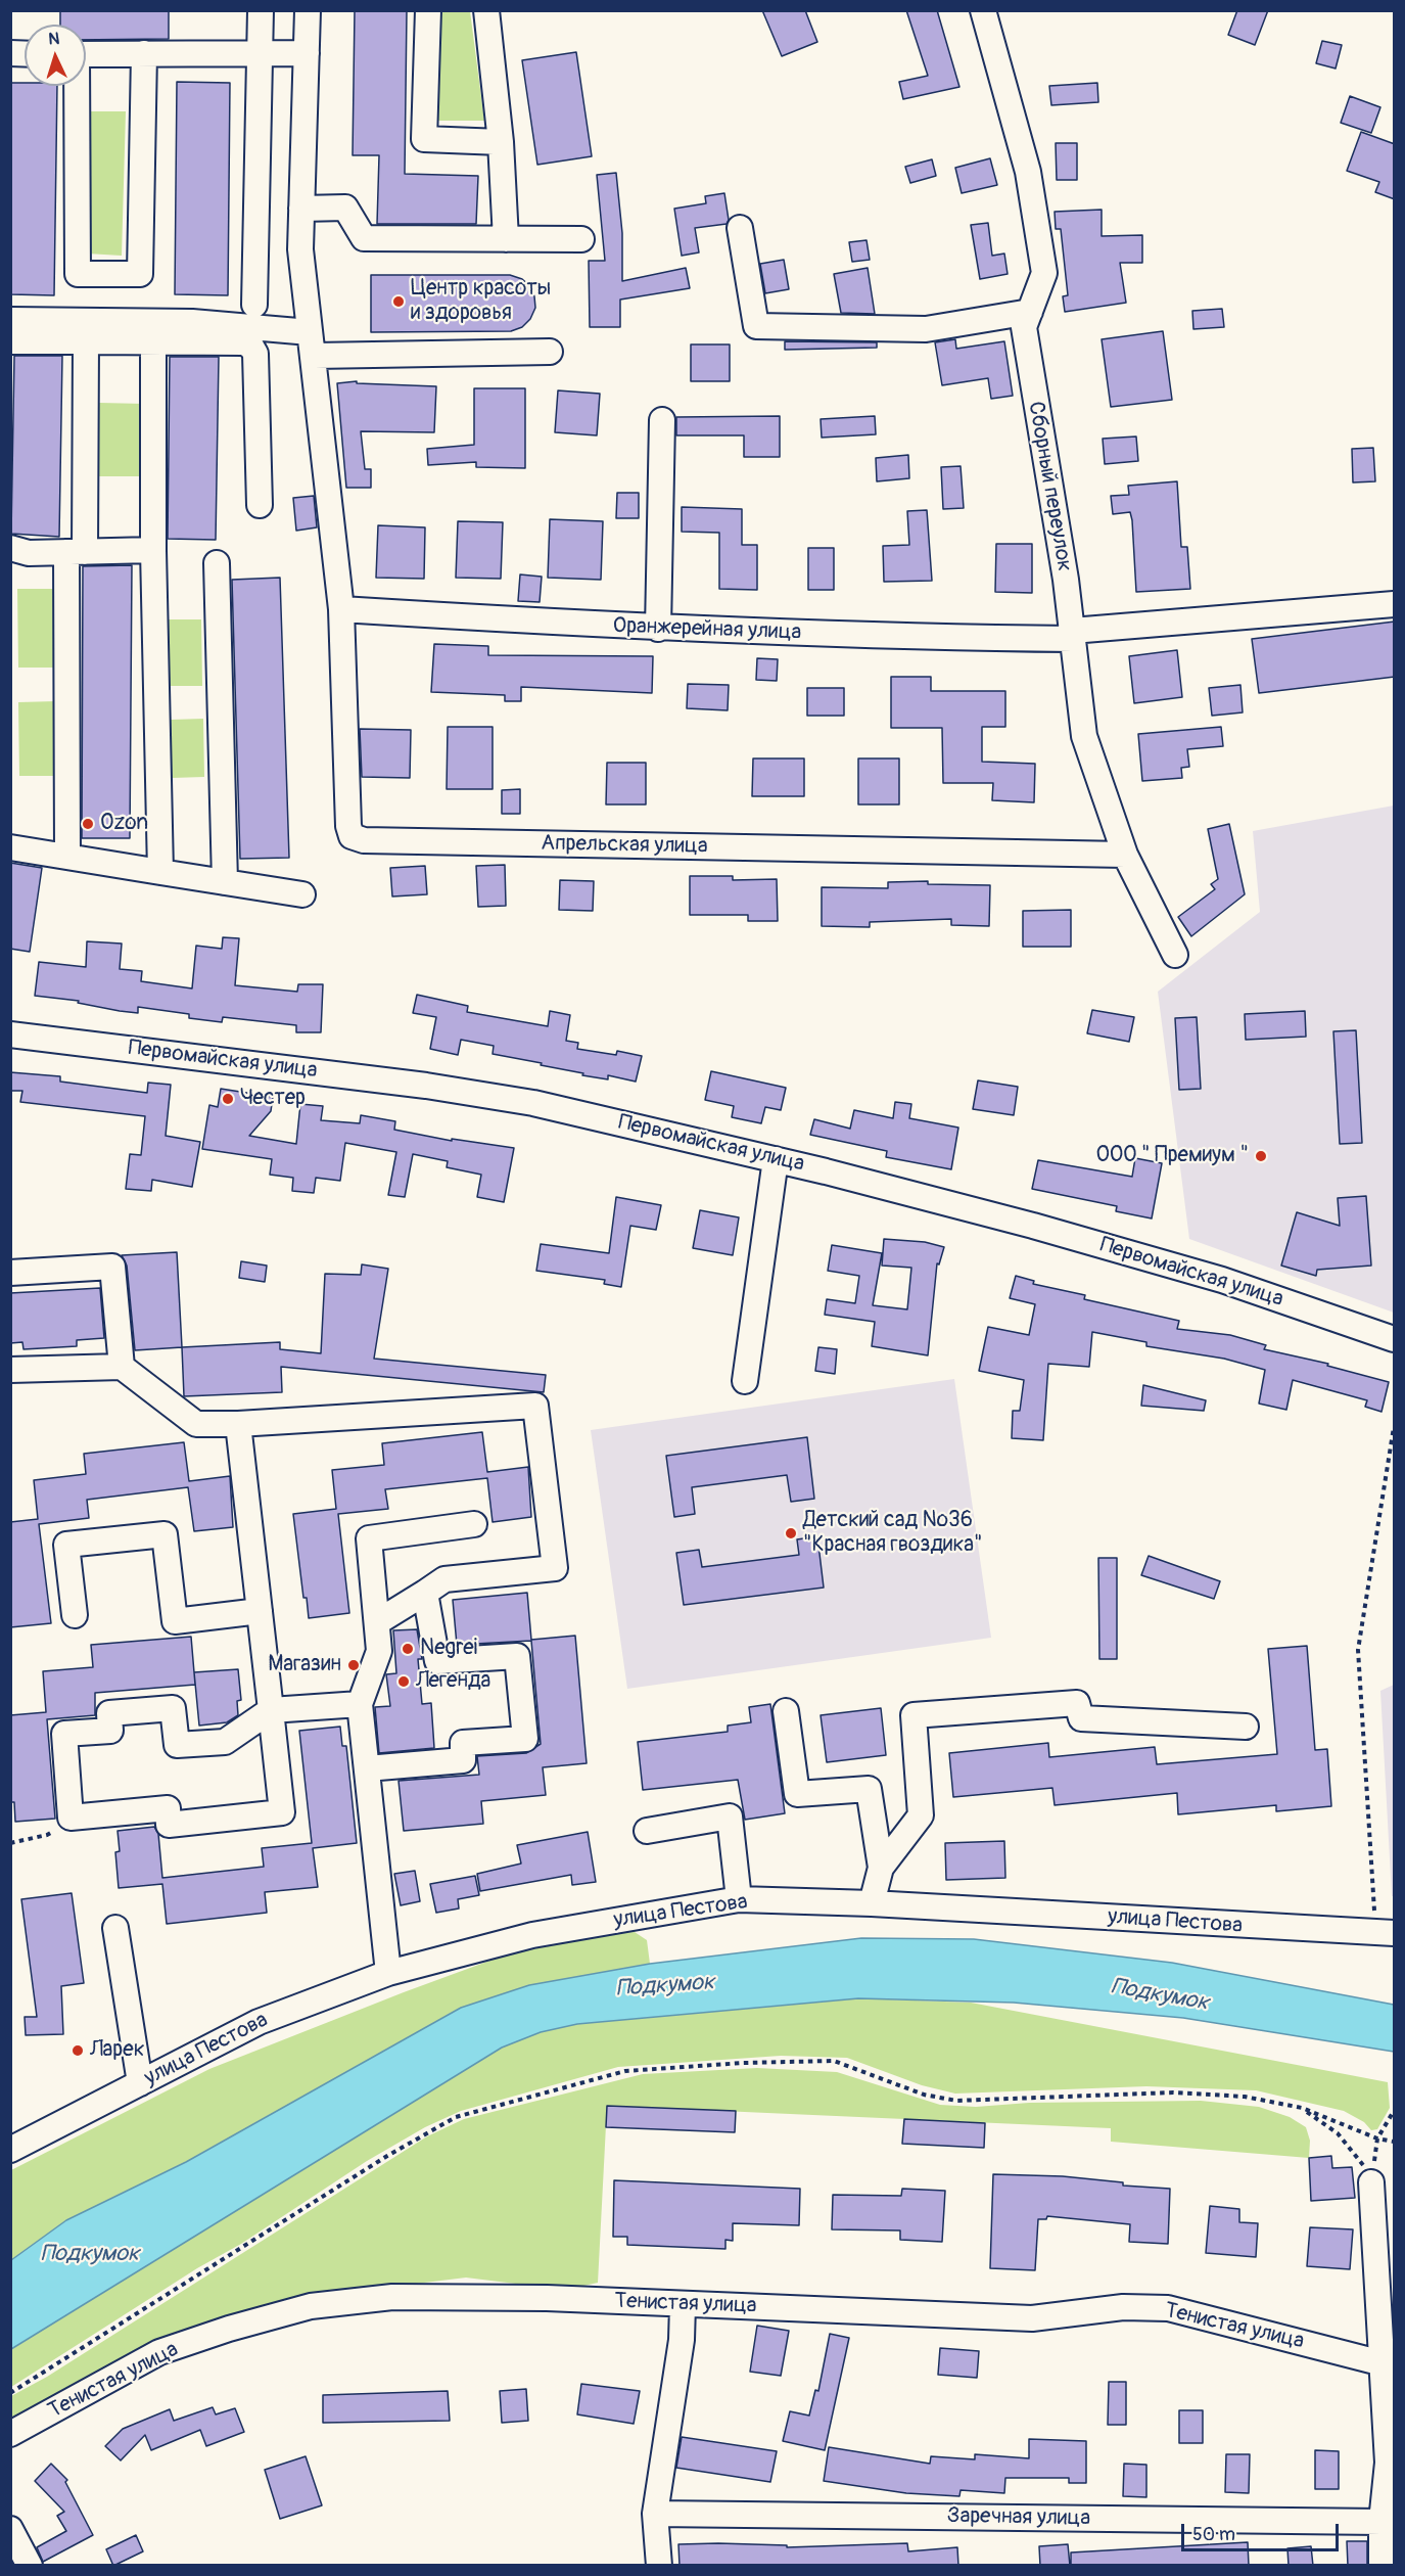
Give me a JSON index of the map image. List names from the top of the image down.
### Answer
{
  "streets": {
    "street": [
      "Сборный переулок",
      "Оранжерейная улица",
      "Апрельская улица",
      "Первомайская улица",
      "улица Пестова",
      "Тенистая улица",
      "Заречная улица"
    ]
  },
  "crossings": [
    ["Сборный переулок", "Оранжерейная улица"],
    ["Сборный переулок", "Апрельская улица"],
    ["Оранжерейная улица", "Апрельская улица"]
  ],
  "water": ["Подкумок"],
  "places": [
    "Центр красоты и здоровья",
    "Ozon",
    "Честер",
    "ООО \" Премиум \"",
    "Детский сад №36 \"Красная гвоздика\"",
    "Negrei",
    "Магазин",
    "Легенда",
    "Ларек"
  ],
  "scale_bar": "50 m",
  "north": "top"
}
